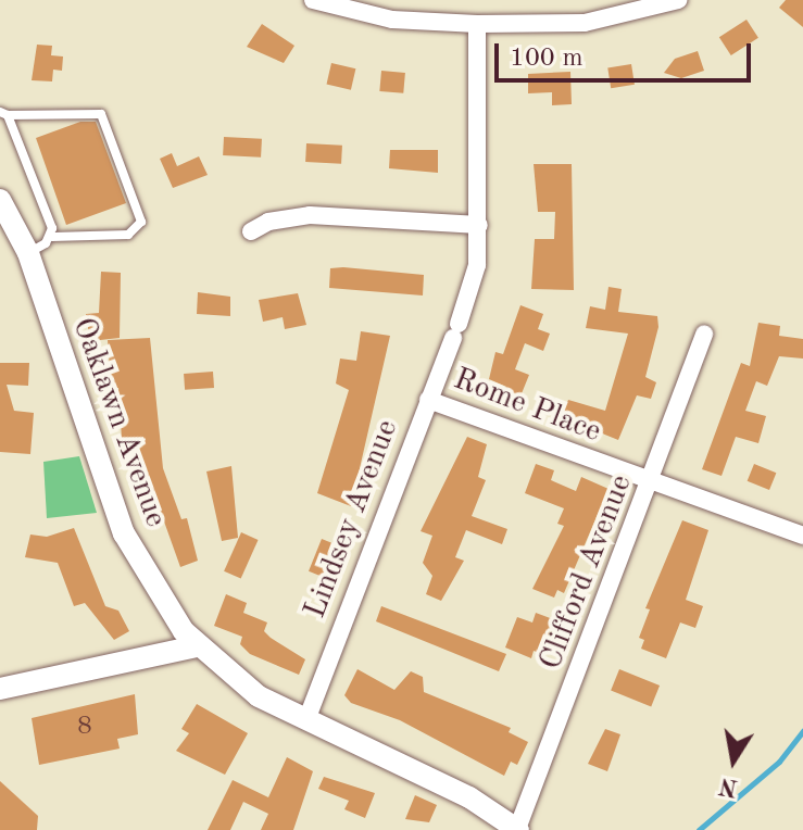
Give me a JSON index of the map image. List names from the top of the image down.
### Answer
{
  "streets": {
    "street": [
      "Rome Place",
      "Oaklawn Avenue",
      "Lindsey Avenue",
      "Clifford Avenue"
    ]
  },
  "crossings": [
    ["Rome Place", "Lindsey Avenue"],
    ["Rome Place", "Clifford Avenue"],
    ["Oaklawn Avenue", "Lindsey Avenue"],
    ["Oaklawn Avenue", "Clifford Avenue"]
  ],
  "house_numbers": ["8"],
  "scale_bar": "100 m",
  "north": "bottom"
}
